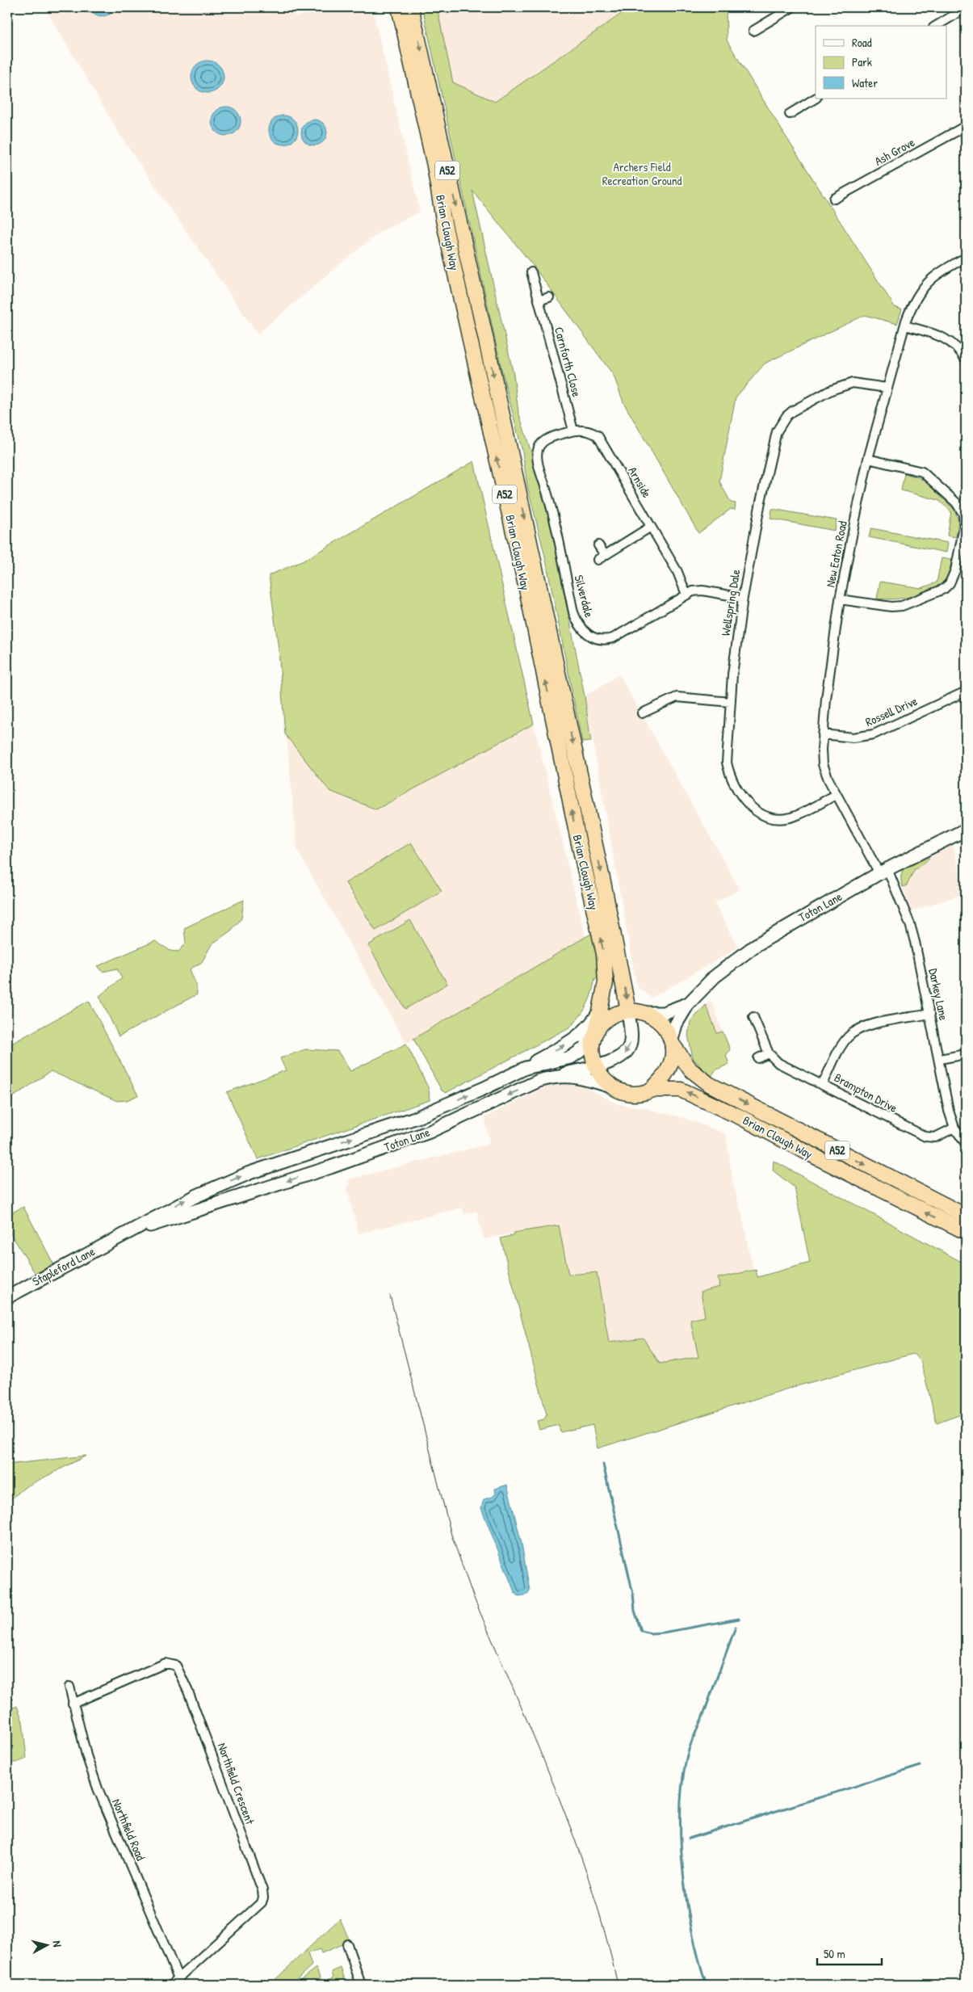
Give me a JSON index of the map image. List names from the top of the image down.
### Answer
{
  "streets": {
    "highway": ["A52", "Brian Clough Way"],
    "main road": ["Toton Lane", "Stapleford Lane"],
    "street": [
      "Ash Grove",
      "Carnforth Close",
      "Arnside",
      "New Eaton Road",
      "Silverdale",
      "Wellspring Dale",
      "Rossell Drive",
      "Darkey Lane",
      "Brampton Drive",
      "Northfield Crescent",
      "Northfield Road"
    ]
  },
  "crossings": [
    ["Brian Clough Way", "Toton Lane"],
    ["Carnforth Close", "Arnside"],
    ["Arnside", "Silverdale"],
    ["New Eaton Road", "Wellspring Dale"],
    ["New Eaton Road", "Rossell Drive"],
    ["New Eaton Road", "Toton Lane"],
    ["New Eaton Road", "Darkey Lane"],
    ["Silverdale", "Wellspring Dale"],
    ["Toton Lane", "Darkey Lane"],
    ["Toton Lane", "Stapleford Lane"],
    ["Darkey Lane", "Brampton Drive"],
    ["Northfield Crescent", "Northfield Road"]
  ],
  "parks": ["Archers Field Recreation Ground"],
  "legend": ["Road", "Park", "Water"],
  "scale_bar": "50 m",
  "north": "right"
}
